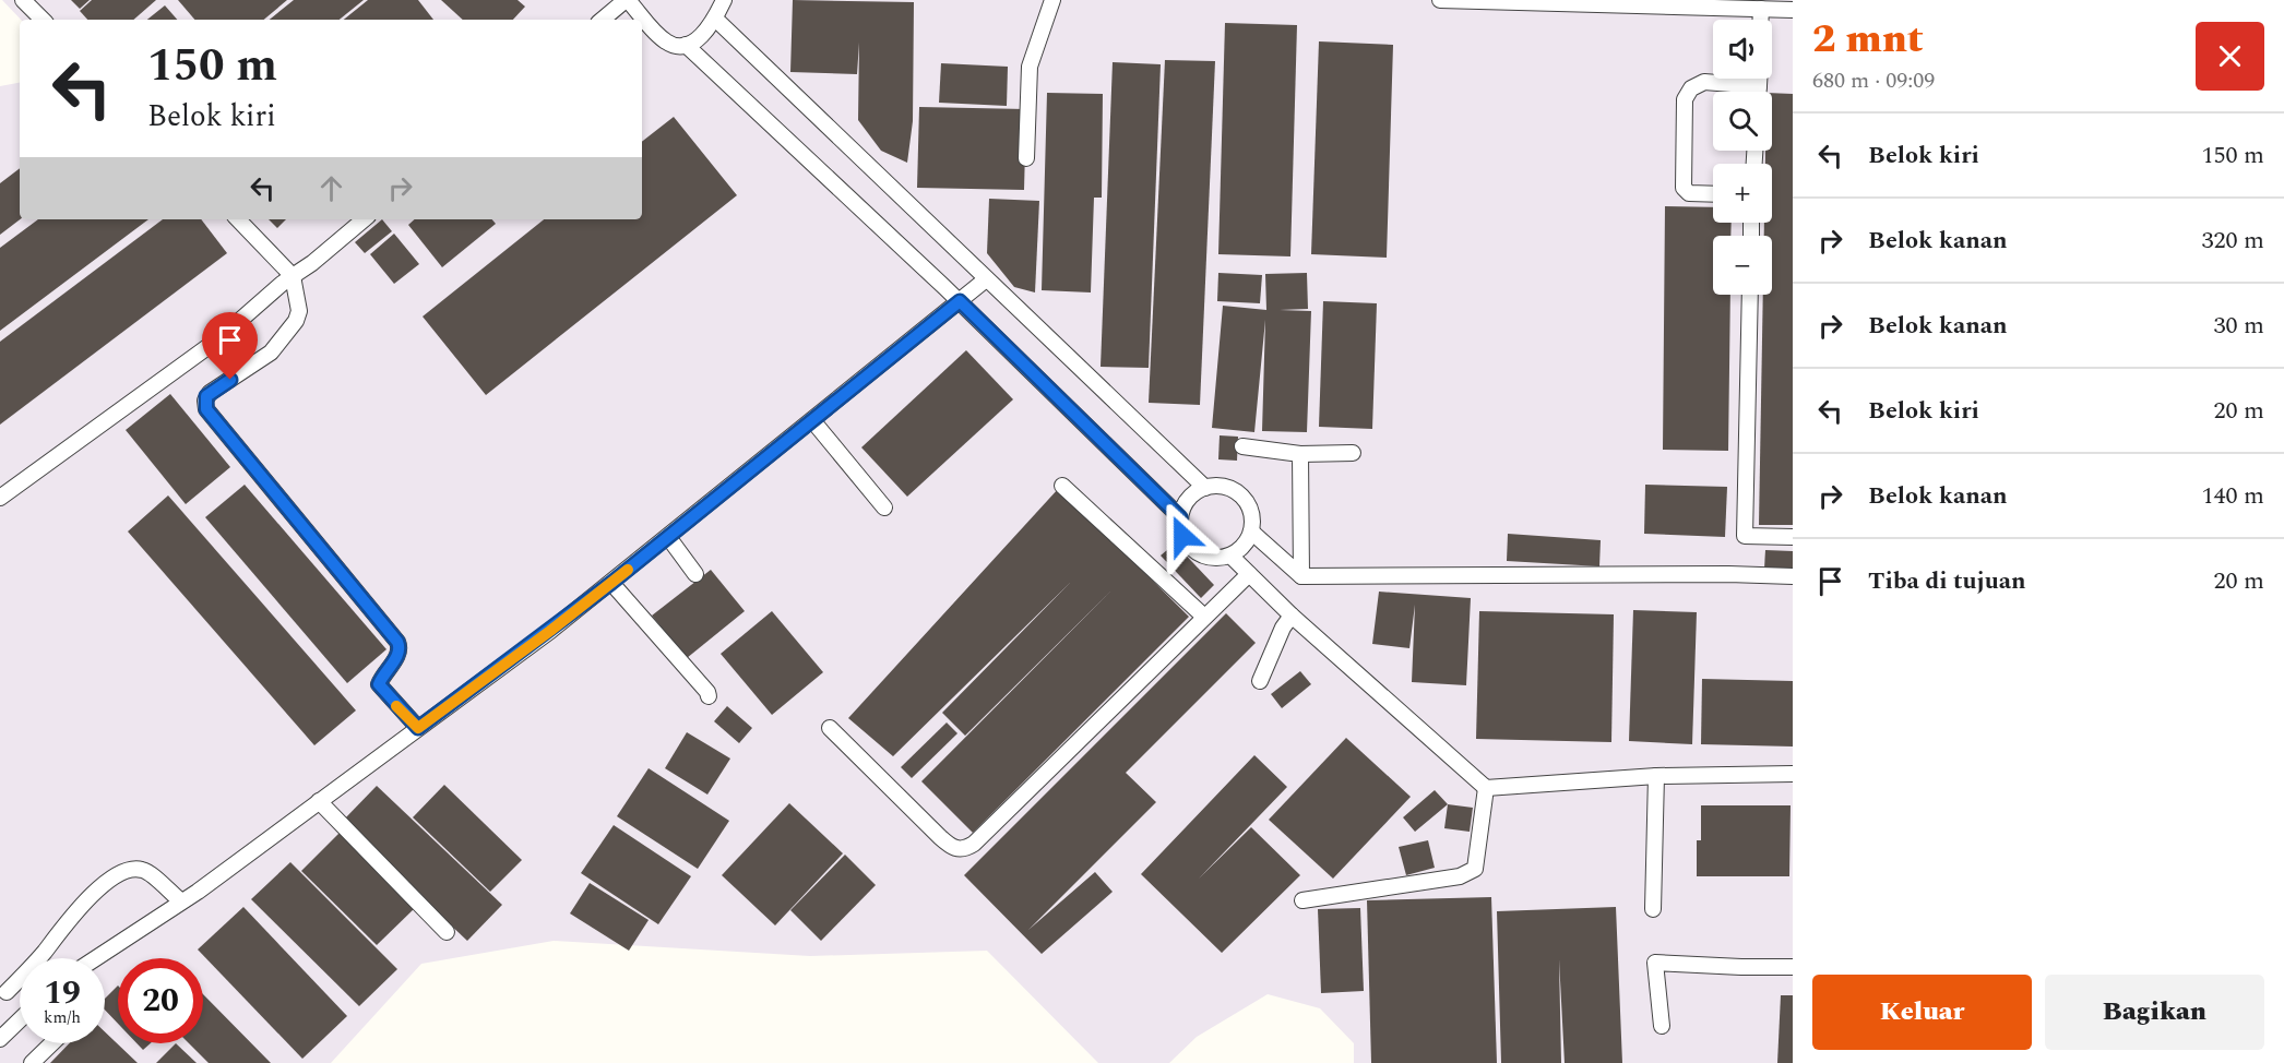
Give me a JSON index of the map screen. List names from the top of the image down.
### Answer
{
  "page": {
    "heading": ["2 mnt", "680 m · 09:09"],
    "map_buttons": ["+", "−"],
    "turn": ["150 m", "Belok kiri"],
    "list": [
      {
        "name": "Belok kiri",
        "value": "150 m"
      },
      {
        "name": "Belok kanan",
        "value": "320 m"
      },
      {
        "name": "Belok kanan",
        "value": "30 m"
      },
      {
        "name": "Belok kiri",
        "value": "20 m"
      },
      {
        "name": "Belok kanan",
        "value": "140 m"
      },
      {
        "name": "Tiba di tujuan",
        "value": "20 m"
      }
    ],
    "speed": "19 km/h",
    "limit": "20",
    "buttons": ["Keluar", "Bagikan"]
  }
}
